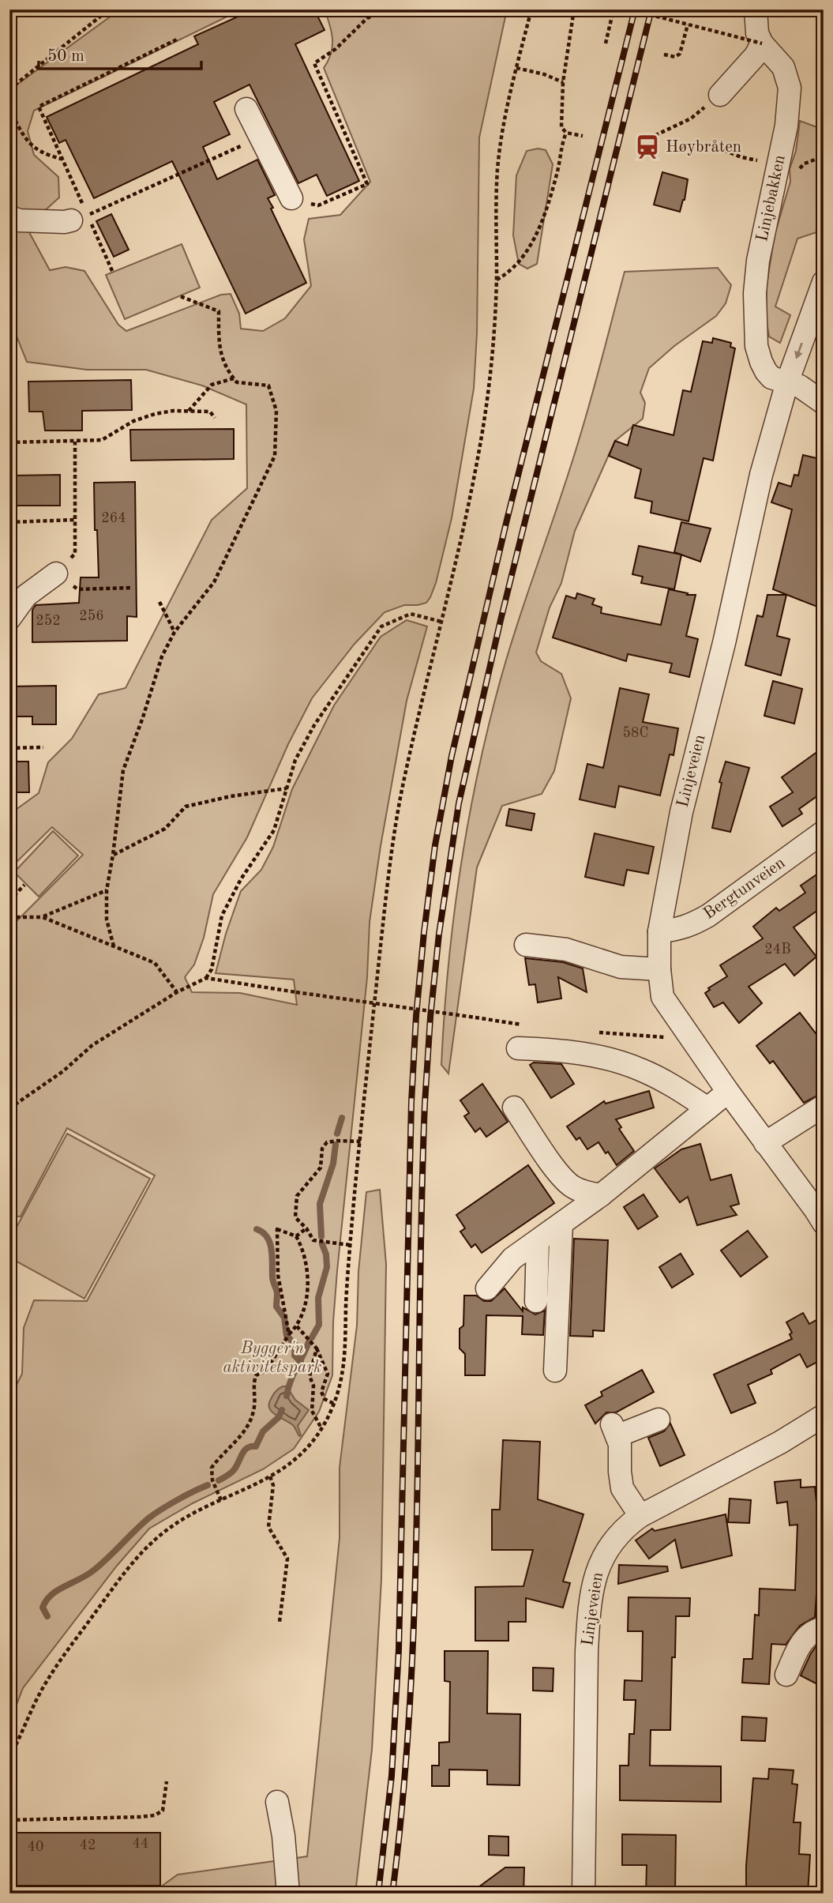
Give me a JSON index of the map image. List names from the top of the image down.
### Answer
{
  "streets": {
    "street": ["Linjebakken", "Linjeveien", "Bergtunveien"]
  },
  "crossings": [
    ["Linjebakken", "Linjeveien"],
    ["Linjeveien", "Bergtunveien"]
  ],
  "parks": ["Bygger'n aktivitetspark"],
  "places": {
    "station": ["Høybråten"]
  },
  "house_numbers": [
    "264",
    "256",
    "252",
    "58C",
    "24B",
    "44",
    "42",
    "40"
  ],
  "scale_bar": "50 m"
}
